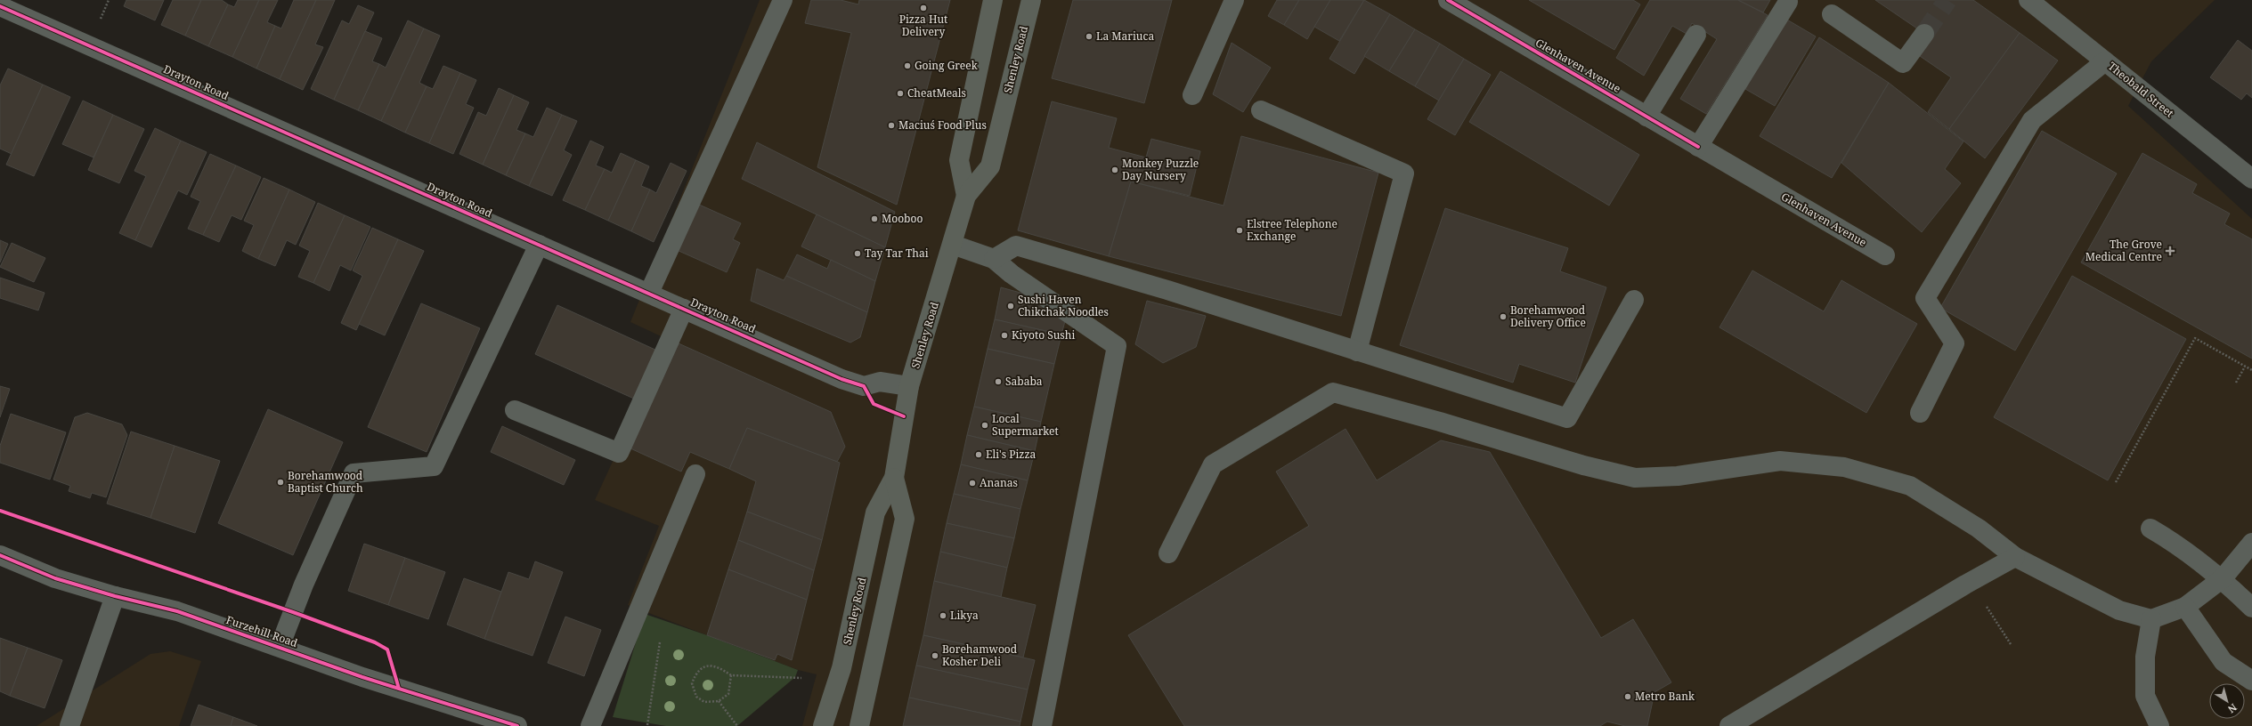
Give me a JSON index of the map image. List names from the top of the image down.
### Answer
{
  "streets": {
    "main road": ["Shenley Road"],
    "street": [
      "Glenhaven Avenue",
      "Drayton Road",
      "Theobald Street",
      "Furzehill Road"
    ]
  },
  "crossings": [
    ["Shenley Road", "Drayton Road"]
  ],
  "places": {
    "other": [
      "Pizza Hut Delivery",
      "La Mariuca",
      "Going Greek",
      "CheatMeals",
      "Maciuś Food Plus",
      "Monkey Puzzle Day Nursery",
      "Mooboo",
      "Elstree Telephone Exchange",
      "Tay Tar Thai",
      "Sushi Haven Chikchak Noodles",
      "Borehamwood Delivery Office",
      "Kiyoto Sushi",
      "Sababa",
      "Local Supermarket",
      "Eli's Pizza",
      "Borehamwood Baptist Church",
      "Ananas",
      "Likya",
      "Borehamwood Kosher Deli",
      "Metro Bank"
    ],
    "health": ["The Grove Medical Centre"]
  },
  "north": "bottom right"
}
